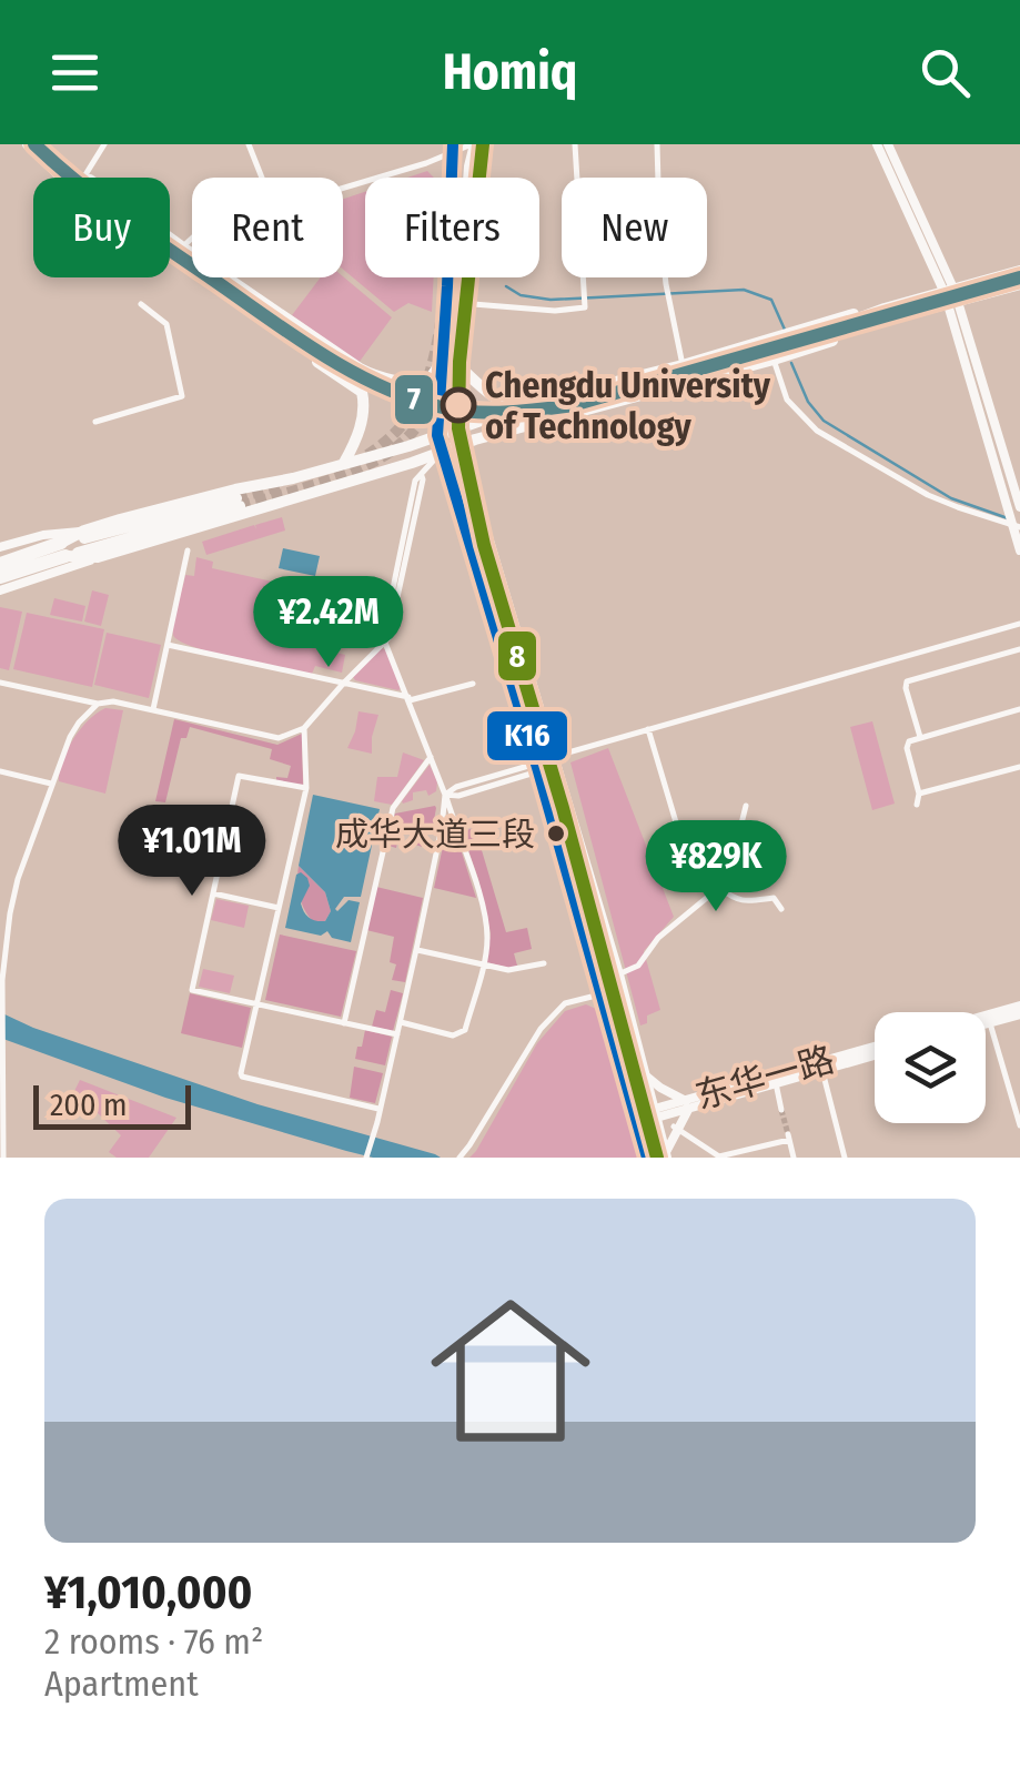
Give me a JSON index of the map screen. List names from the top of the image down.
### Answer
{
  "streets": {
    "street": ["东华一路"]
  },
  "places": ["Chengdu University of Technology", "成华大道三段"],
  "lines": ["transit line 7", "transit line 8", "transit line K16"],
  "scale_bar": "200 m",
  "page": {
    "header": "Homiq",
    "chip": [
      "Buy",
      "Rent",
      "Filters",
      "New"
    ],
    "price": ["¥2.42M", "¥1.01M", "¥829K"],
    "scale": "200 m",
    "list": [
      {
        "name": "¥1,010,000",
        "note": "2 rooms · 76 m² · Apartment"
      }
    ]
  }
}
